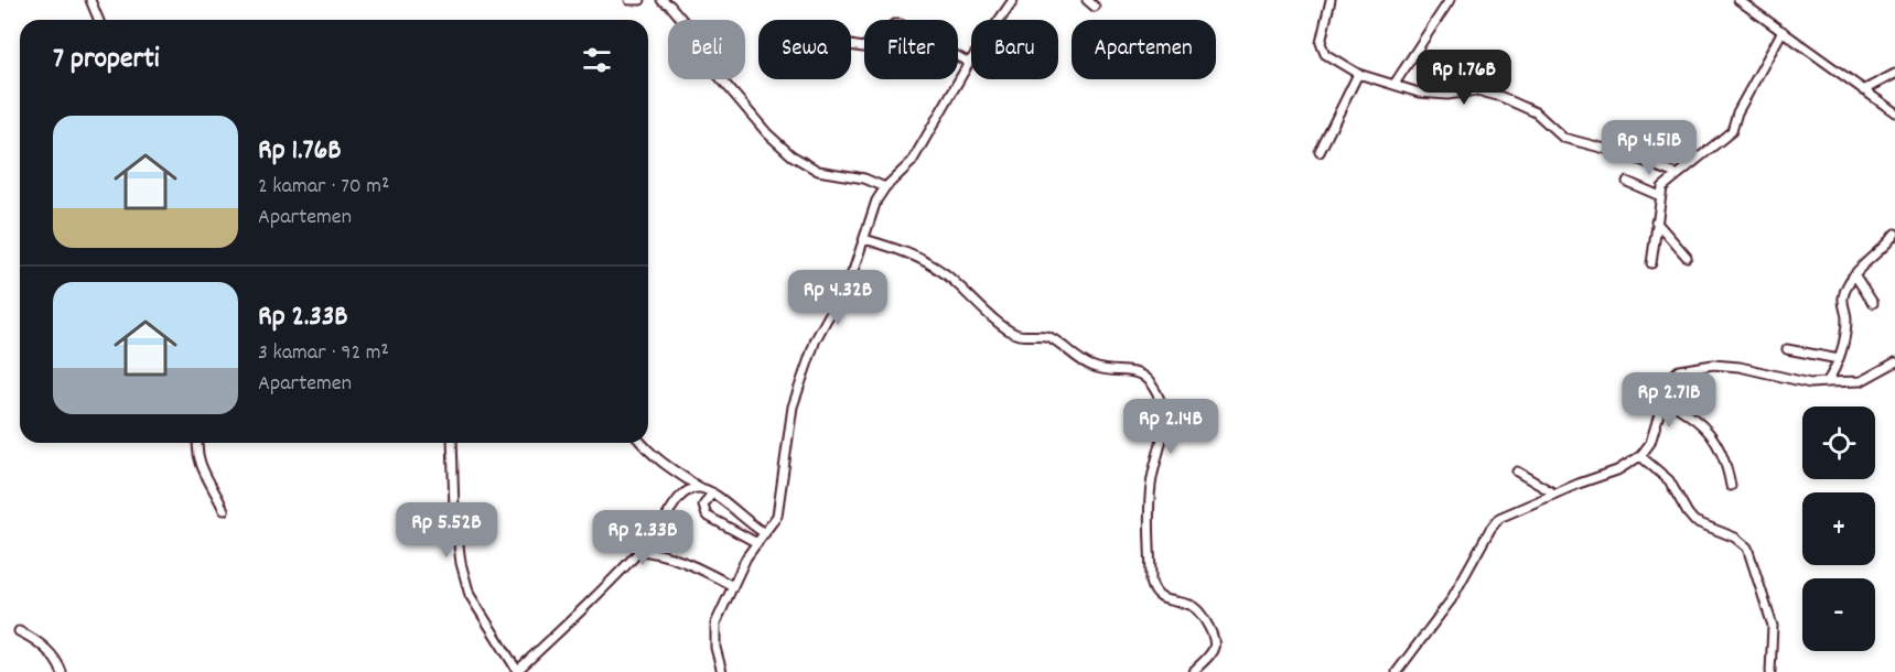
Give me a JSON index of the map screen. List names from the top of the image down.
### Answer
{
  "page": {
    "chip": [
      "Beli",
      "Sewa",
      "Filter",
      "Baru",
      "Apartemen"
    ],
    "heading": "7 properti",
    "price": [
      "Rp 1.76B",
      "Rp 4.51B",
      "Rp 4.32B",
      "Rp 2.71B",
      "Rp 2.14B",
      "Rp 5.52B",
      "Rp 2.33B"
    ],
    "list": [
      {
        "name": "Rp 1.76B",
        "note": "2 kamar · 70 m² · Apartemen"
      },
      {
        "name": "Rp 2.33B",
        "note": "3 kamar · 92 m² · Apartemen"
      }
    ],
    "map_buttons": ["+", "−"]
  }
}
